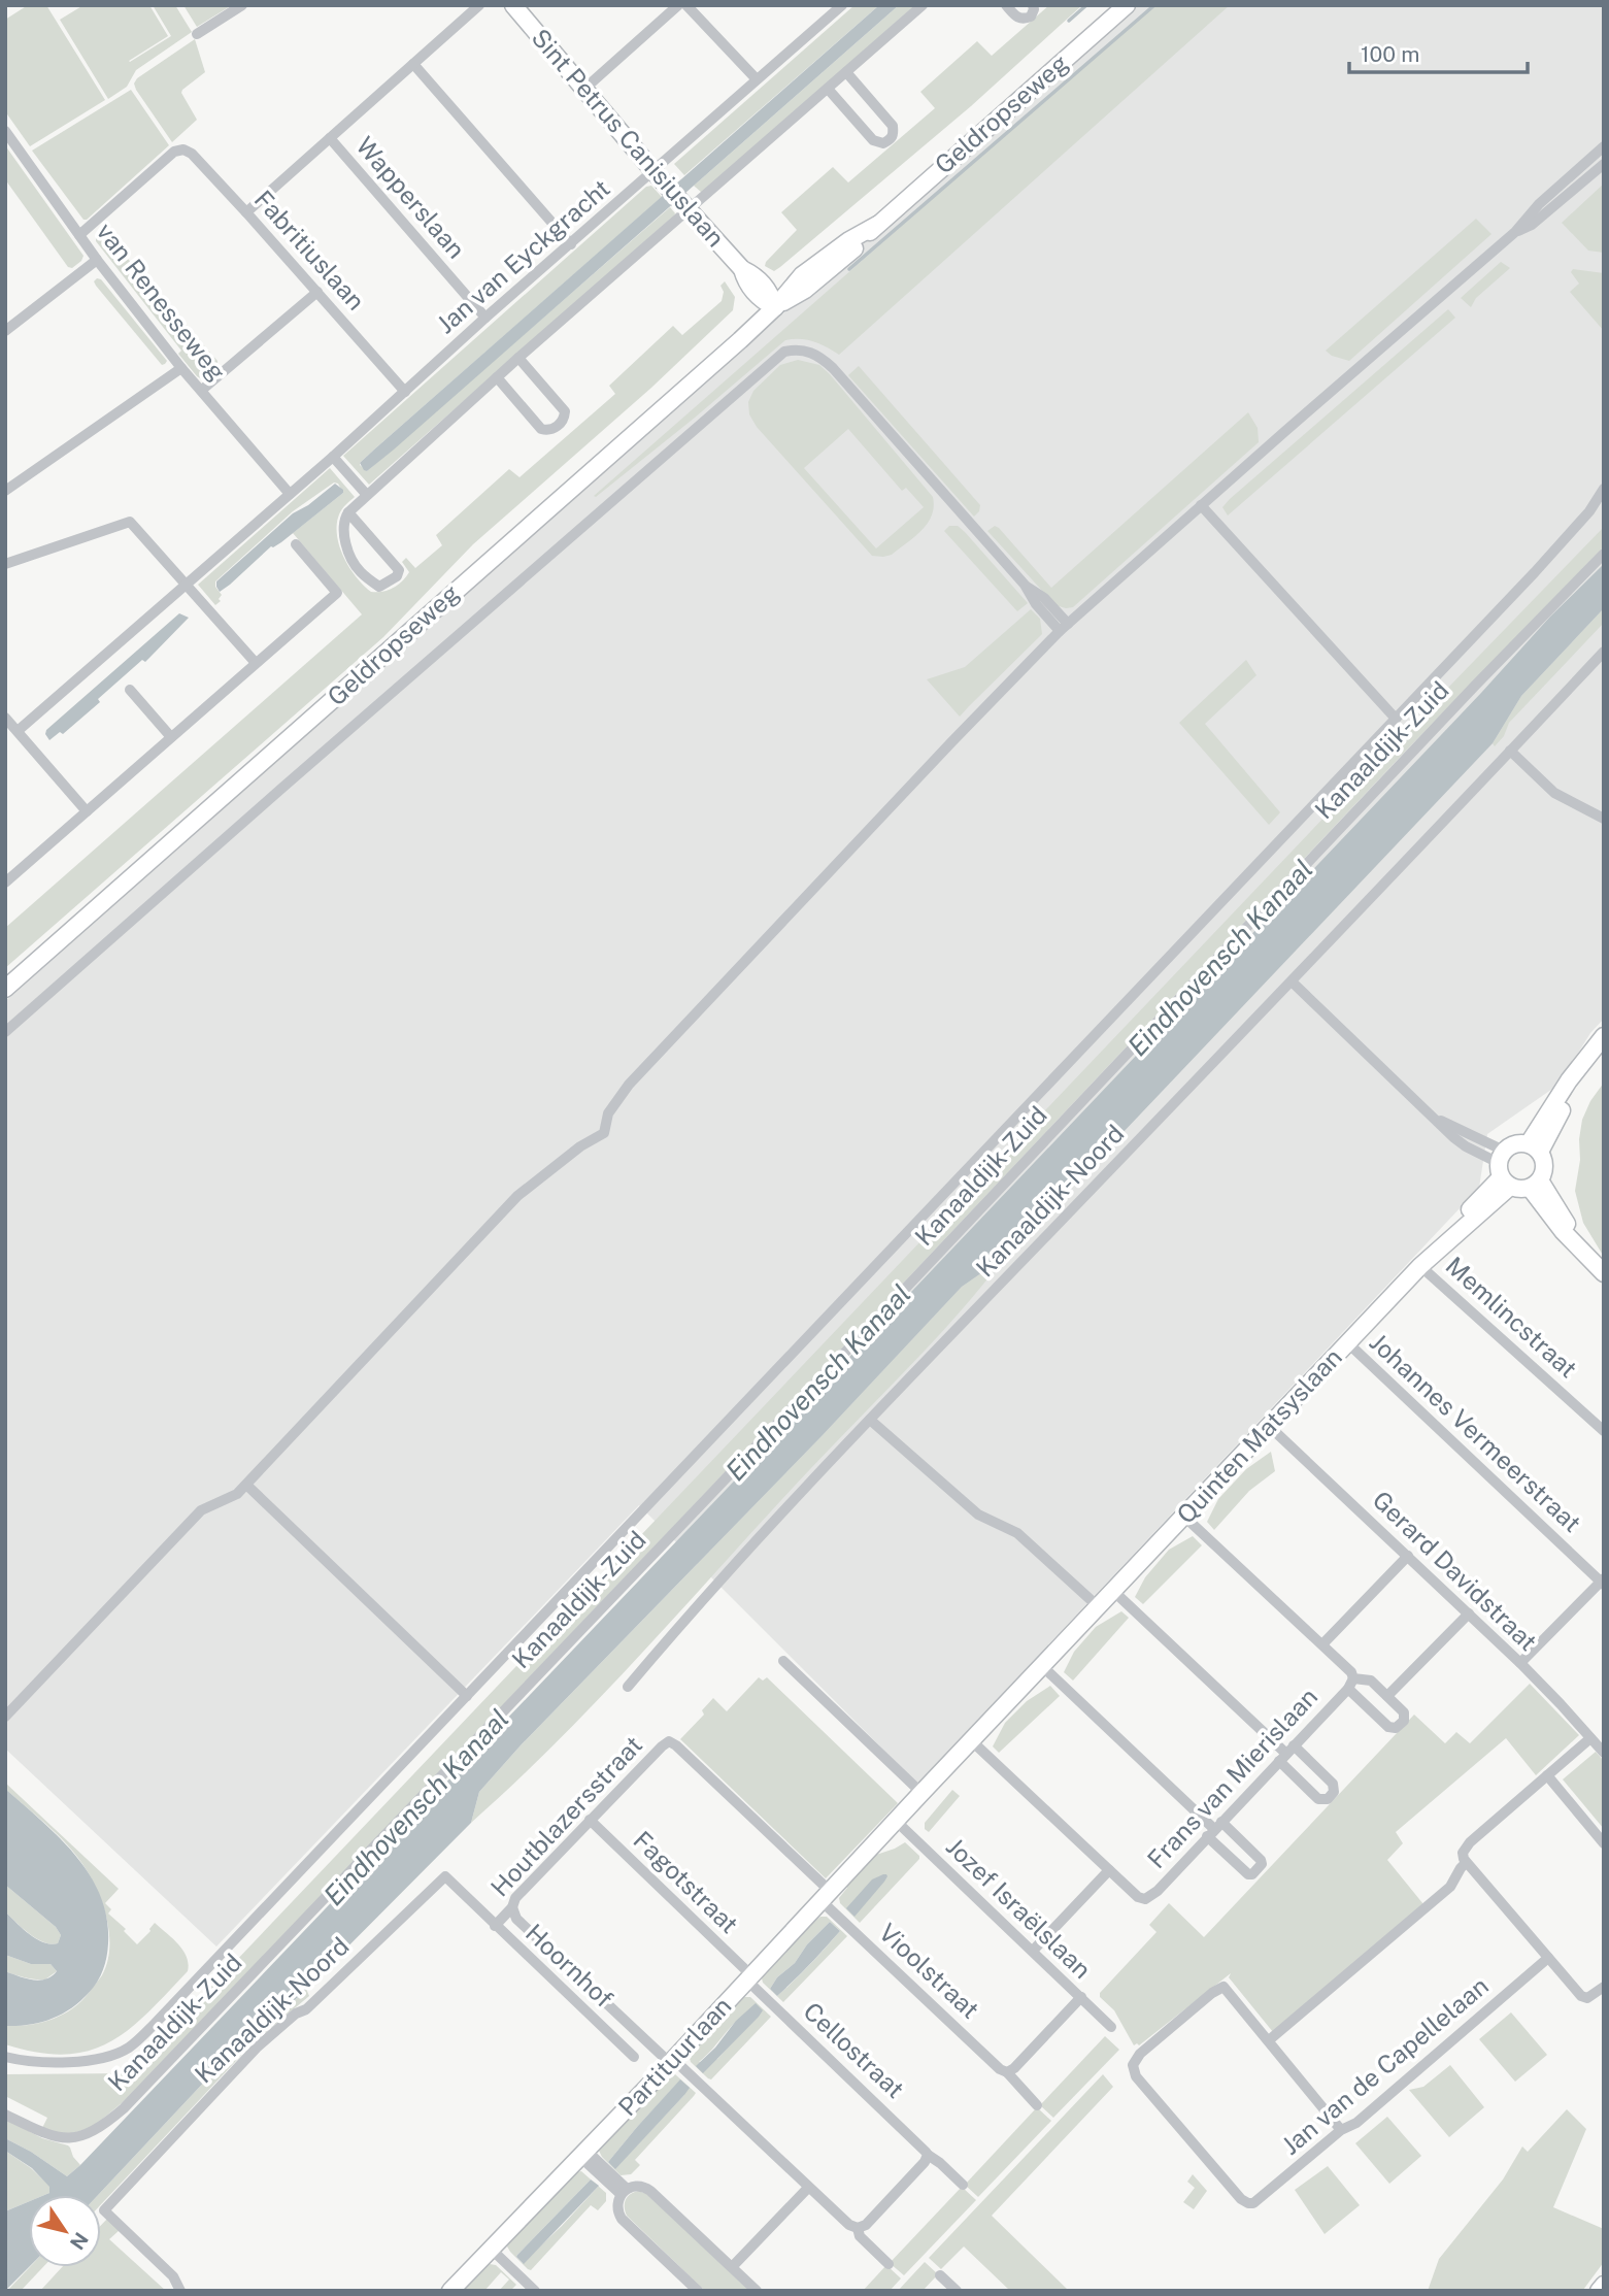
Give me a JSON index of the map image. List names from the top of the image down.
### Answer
{
  "streets": {
    "main road": [
      "Geldropseweg",
      "Sint Petrus Canisiuslaan",
      "Quinten Matsyslaan",
      "Partituurlaan"
    ],
    "street": [
      "Wapperslaan",
      "Fabritiuslaan",
      "Jan van Eyckgracht",
      "van Renesseweg",
      "Kanaaldijk-Zuid",
      "Kanaaldijk-Noord",
      "Memlincstraat",
      "Johannes Vermeerstraat",
      "Gerard Davidstraat",
      "Frans van Mierislaan",
      "Houtblazersstraat",
      "Fagotstraat",
      "Jozef Israëlslaan",
      "Hoornhof",
      "Vioolstraat",
      "Cellostraat",
      "Jan van de Capellelaan"
    ]
  },
  "crossings": [
    ["Geldropseweg", "Sint Petrus Canisiuslaan"],
    ["Sint Petrus Canisiuslaan", "Jan van Eyckgracht"],
    ["Wapperslaan", "Jan van Eyckgracht"],
    ["Fabritiuslaan", "Jan van Eyckgracht"],
    ["Fabritiuslaan", "van Renesseweg"],
    ["Jan van Eyckgracht", "van Renesseweg"],
    ["Kanaaldijk-Noord", "Hoornhof"],
    ["Memlincstraat", "Quinten Matsyslaan"],
    ["Johannes Vermeerstraat", "Quinten Matsyslaan"],
    ["Quinten Matsyslaan", "Gerard Davidstraat"],
    ["Quinten Matsyslaan", "Jozef Israëlslaan"],
    ["Quinten Matsyslaan", "Partituurlaan"],
    ["Houtblazersstraat", "Fagotstraat"],
    ["Houtblazersstraat", "Hoornhof"],
    ["Houtblazersstraat", "Vioolstraat"],
    ["Houtblazersstraat", "Partituurlaan"],
    ["Fagotstraat", "Cellostraat"],
    ["Fagotstraat", "Partituurlaan"],
    ["Jozef Israëlslaan", "Partituurlaan"],
    ["Vioolstraat", "Partituurlaan"],
    ["Cellostraat", "Partituurlaan"]
  ],
  "water": ["Eindhovensch Kanaal"],
  "scale_bar": "100 m",
  "north": "bottom right"
}
